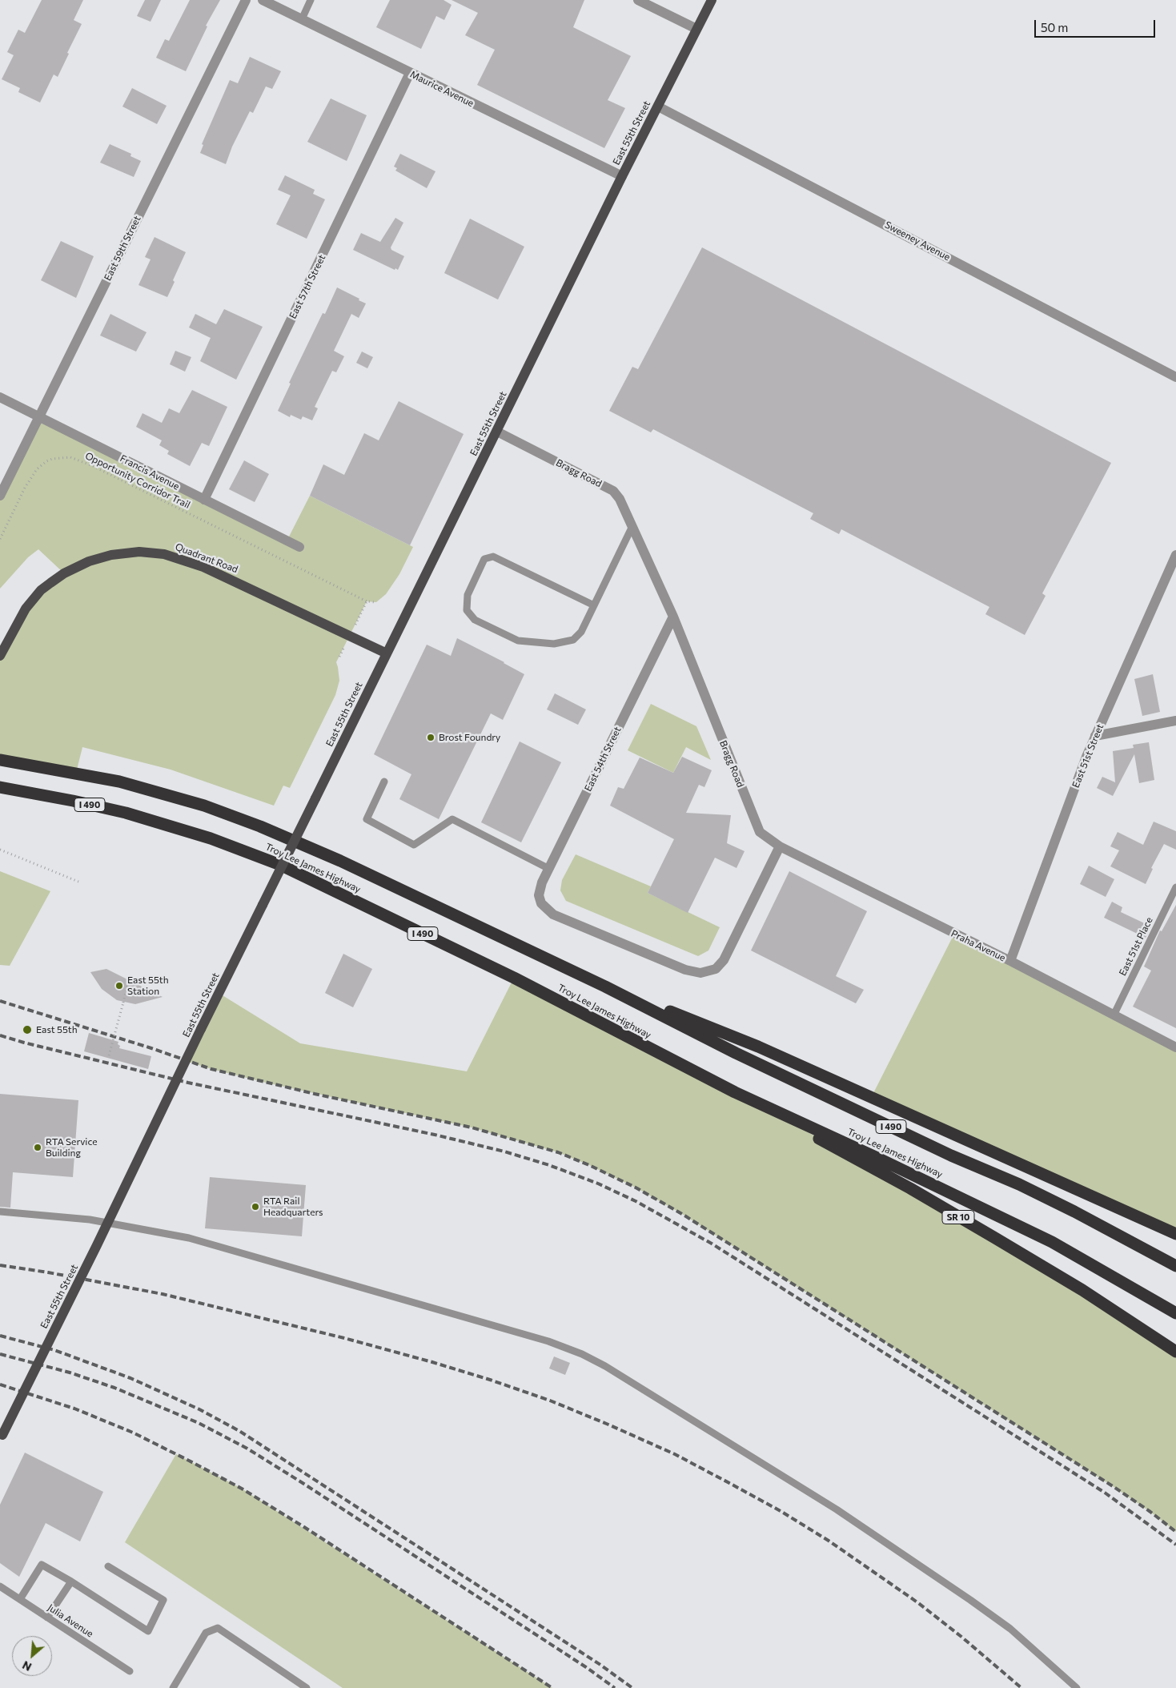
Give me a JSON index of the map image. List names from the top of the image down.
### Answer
{
  "streets": {
    "highway": ["I 490", "Troy Lee James Highway", "SR 10"],
    "main road": ["East 55th Street", "Quadrant Road"],
    "street": [
      "Maurice Avenue",
      "Sweeney Avenue",
      "East 59th Street",
      "East 57th Street",
      "Francis Avenue",
      "Bragg Road",
      "East 51st Street",
      "East 54th Street",
      "Praha Avenue"
    ],
    "lane": ["East 51st Place", "Julia Avenue"],
    "path": ["Opportunity Corridor Trail"]
  },
  "crossings": [
    ["Maurice Avenue", "East 55th Street"],
    ["Maurice Avenue", "East 57th Street"],
    ["East 55th Street", "Sweeney Avenue"],
    ["East 55th Street", "Bragg Road"],
    ["East 55th Street", "Quadrant Road"],
    ["East 59th Street", "Francis Avenue"],
    ["East 57th Street", "Francis Avenue"],
    ["Bragg Road", "East 54th Street"],
    ["Bragg Road", "Praha Avenue"],
    ["East 51st Street", "Praha Avenue"],
    ["East 54th Street", "Praha Avenue"],
    ["Troy Lee James Highway", "SR 10"],
    ["Praha Avenue", "East 51st Place"]
  ],
  "places": [
    "Brost Foundry",
    "East 55th Station",
    "East 55th",
    "RTA Service Building",
    "RTA Rail Headquarters"
  ],
  "scale_bar": "50 m",
  "north": "bottom left"
}
